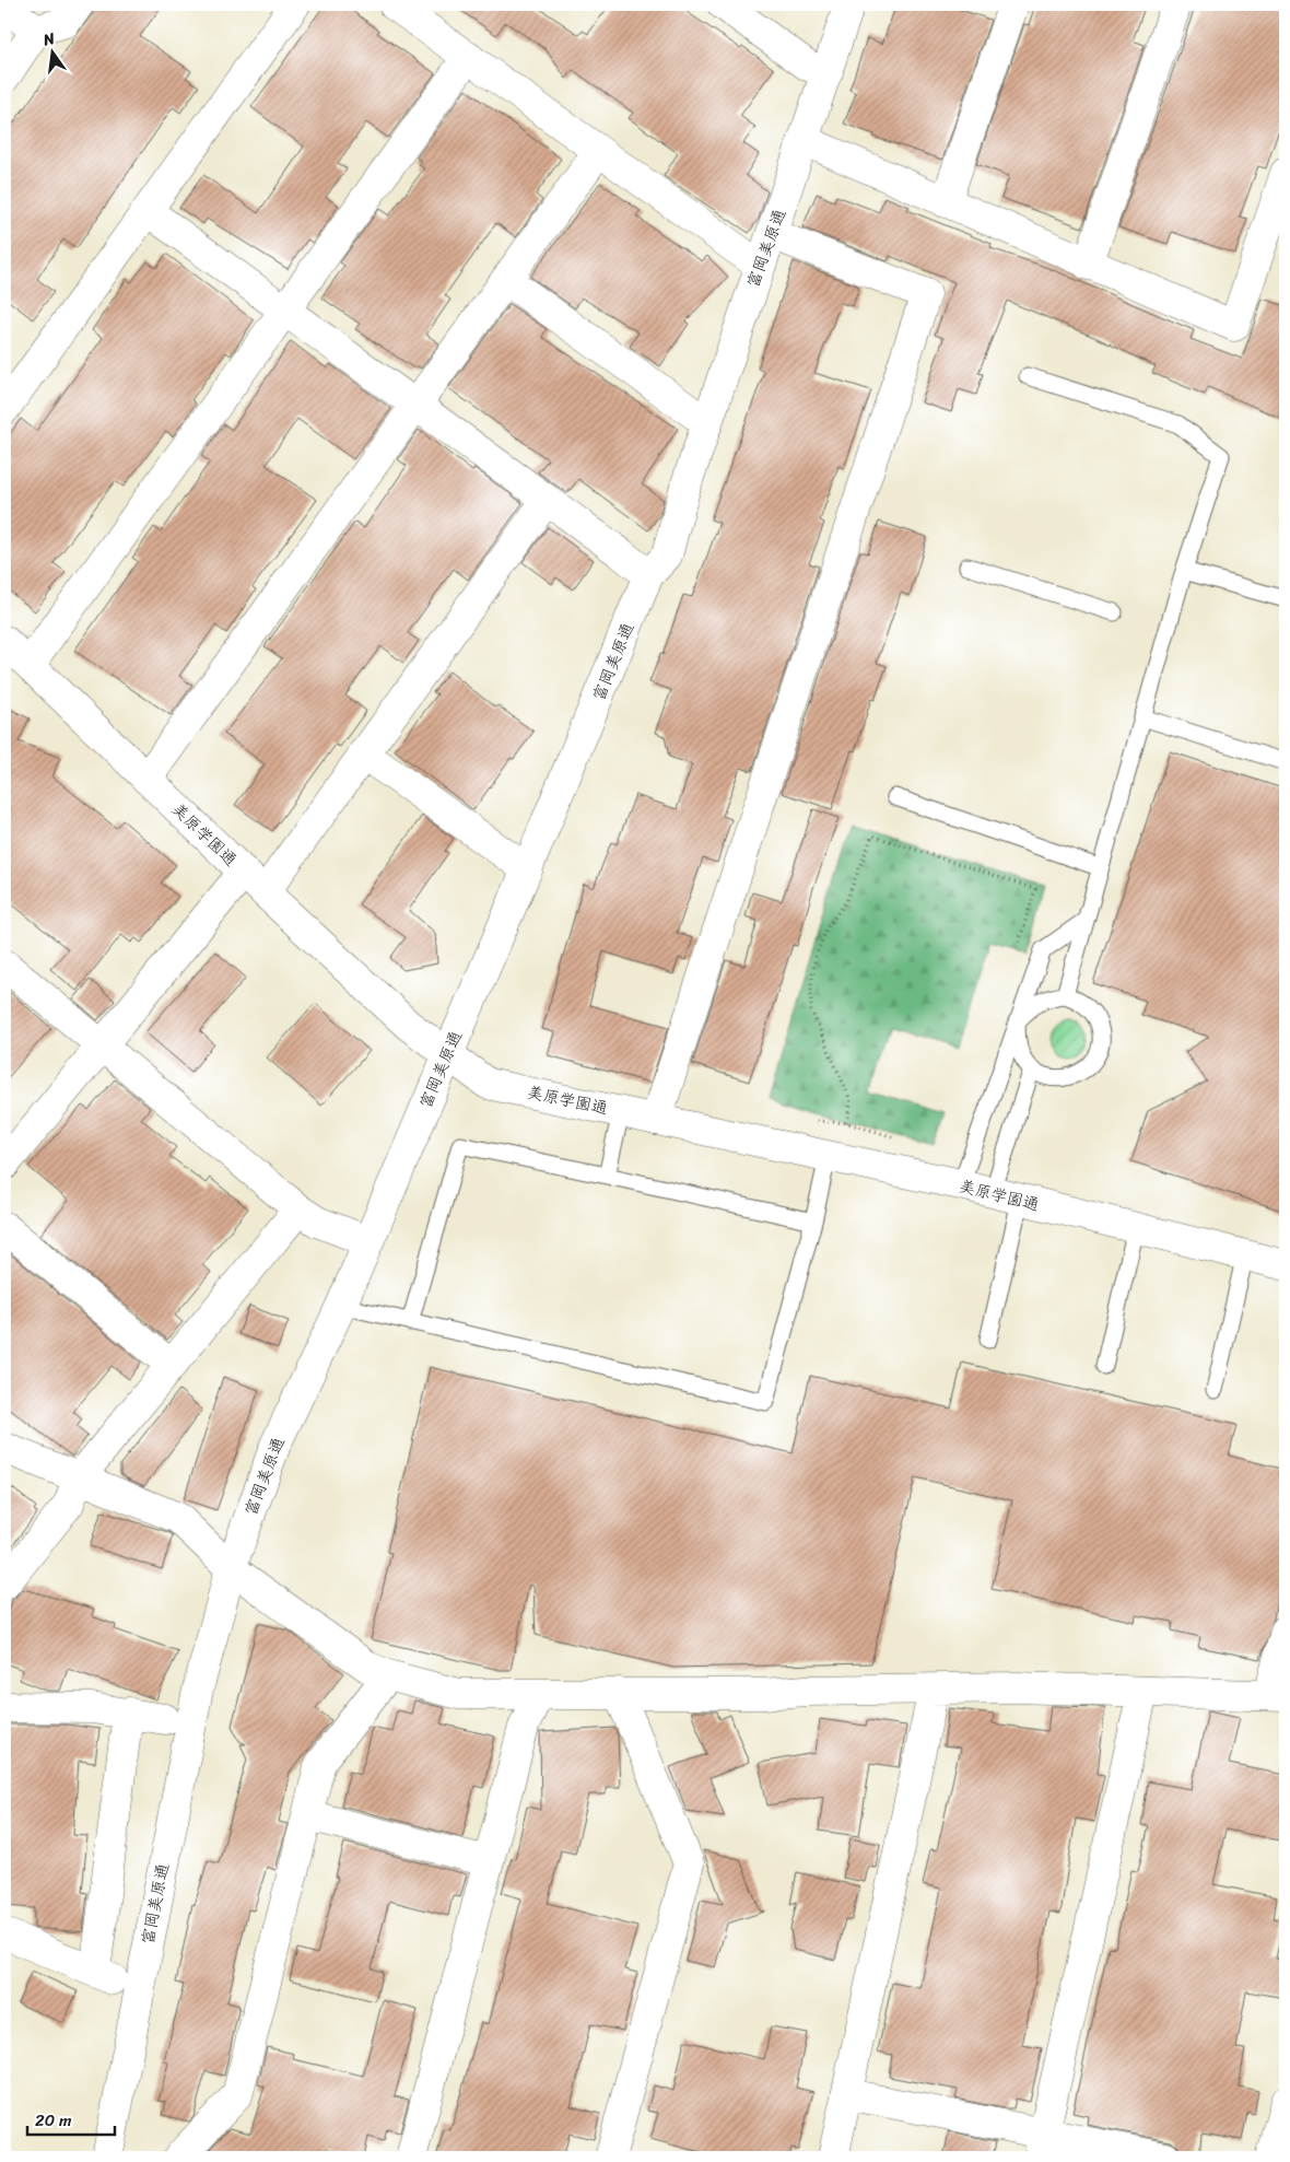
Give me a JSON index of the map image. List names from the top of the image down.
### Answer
{
  "streets": {
    "street": ["富岡美原通", "美原学園通"]
  },
  "crossings": [
    ["富岡美原通", "美原学園通"]
  ],
  "scale_bar": "20 m",
  "north": "top"
}
